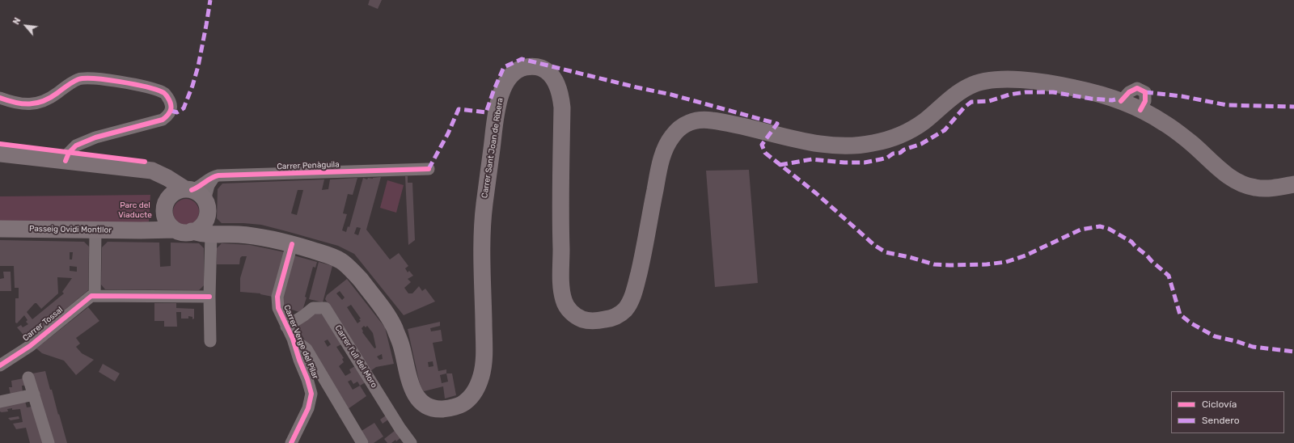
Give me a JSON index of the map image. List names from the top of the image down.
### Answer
{
  "streets": {
    "main road": ["Carrer Sant Joan de Ribera", "Passeig Ovidi Montllor"],
    "street": [
      "Carrer Penàguila",
      "Carrer Tossal",
      "Carrer Verge del Pilar",
      "Carrer l'ull del Moro"
    ]
  },
  "crossings": [
    ["Carrer Sant Joan de Ribera", "Passeig Ovidi Montllor"],
    ["Carrer Sant Joan de Ribera", "Carrer Verge del Pilar"],
    ["Carrer Verge del Pilar", "Carrer l'ull del Moro"]
  ],
  "parks": ["Parc del Viaducte"],
  "legend": ["Ciclovía", "Sendero"],
  "north": "top left"
}
